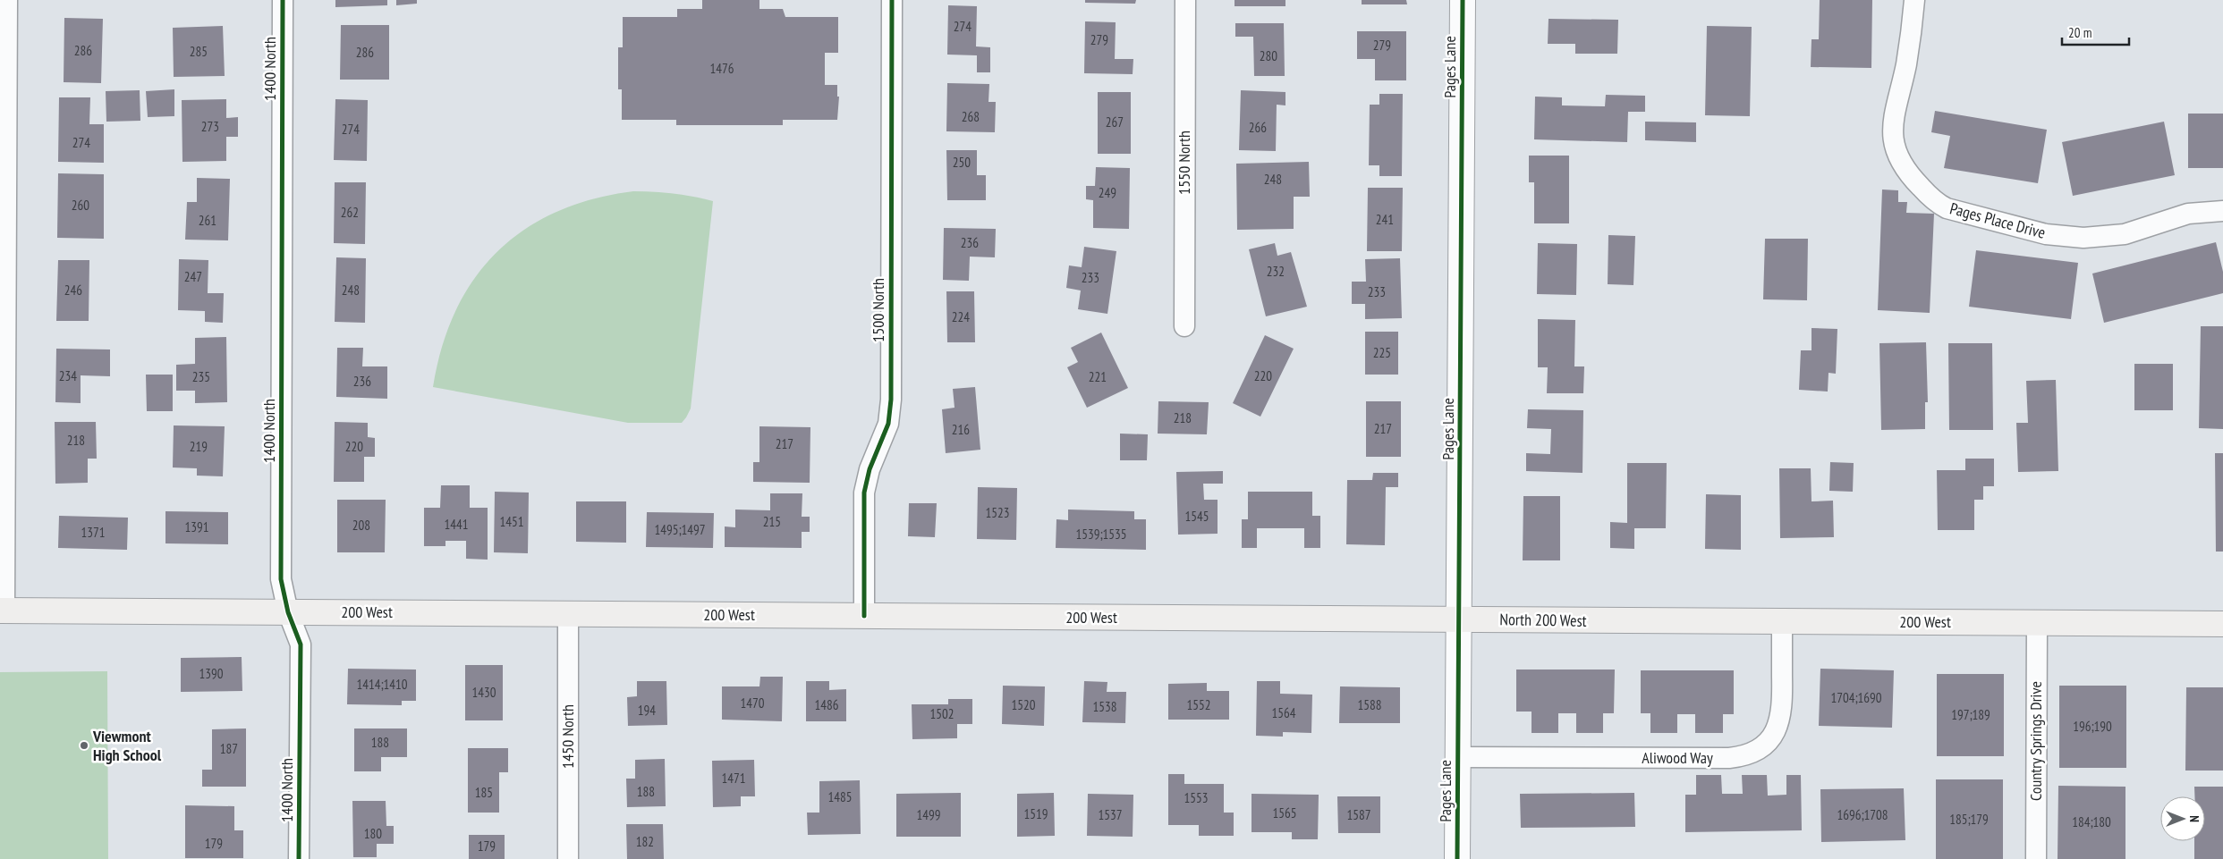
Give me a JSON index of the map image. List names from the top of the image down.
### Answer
{
  "streets": {
    "main road": ["200 West", "North 200 West"],
    "street": [
      "Pages Lane",
      "1400 North",
      "1550 North",
      "Pages Place Drive",
      "1500 North",
      "1450 North",
      "Country Springs Drive",
      "Aliwood Way"
    ]
  },
  "crossings": [
    ["Pages Lane", "200 West"],
    ["Pages Lane", "North 200 West"],
    ["Pages Lane", "Aliwood Way"],
    ["1400 North", "200 West"],
    ["1500 North", "200 West"],
    ["200 West", "North 200 West"],
    ["200 West", "1450 North"],
    ["200 West", "Country Springs Drive"],
    ["200 West", "Aliwood Way"]
  ],
  "places": ["Viewmont High School"],
  "house_numbers": [
    "274",
    "279",
    "279",
    "286",
    "285",
    "286",
    "280",
    "1476",
    "268",
    "267",
    "273",
    "266",
    "274",
    "274",
    "250",
    "248",
    "249",
    "260",
    "262",
    "241",
    "261",
    "236",
    "232",
    "247",
    "233",
    "246",
    "248",
    "233",
    "224",
    "225",
    "234",
    "220",
    "235",
    "221",
    "236",
    "218",
    "217",
    "216",
    "218",
    "217",
    "219",
    "220",
    "1523",
    "1545",
    "1451",
    "215",
    "1441",
    "208",
    "1391",
    "1495;1497",
    "1371",
    "1539;1535",
    "1390",
    "1414;1410",
    "1430",
    "1704;1690",
    "1470",
    "1486",
    "1520",
    "1552",
    "1588",
    "1538",
    "194",
    "1564",
    "1502",
    "197;189",
    "196;190",
    "188",
    "187",
    "1471",
    "188",
    "185",
    "1485",
    "1553",
    "1565",
    "1519",
    "1499",
    "1537",
    "1587",
    "1696;1708",
    "185;179",
    "184;180",
    "180",
    "182",
    "179",
    "179"
  ],
  "scale_bar": "20 m",
  "north": "right"
}
